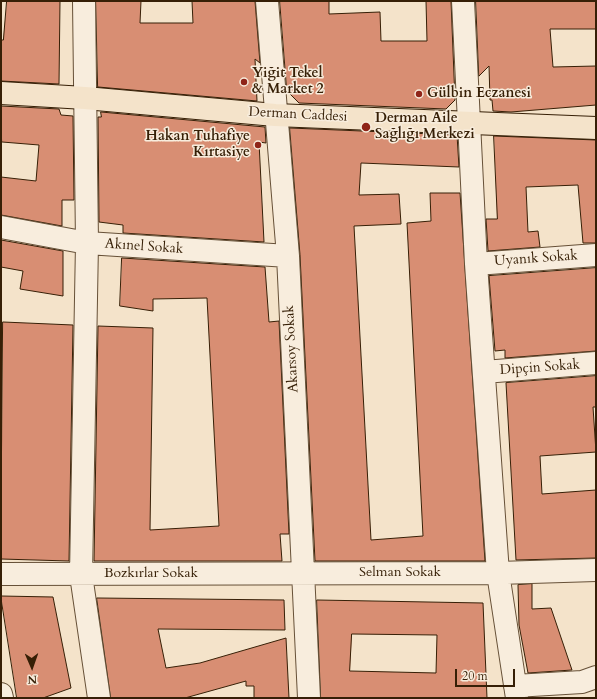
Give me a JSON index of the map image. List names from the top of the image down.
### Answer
{
  "streets": {
    "main road": ["Derman Caddesi"],
    "street": [
      "Akınel Sokak",
      "Uyanık Sokak",
      "Akarsoy Sokak",
      "Dipçin Sokak",
      "Selman Sokak",
      "Bozkırlar Sokak"
    ]
  },
  "crossings": [
    ["Derman Caddesi", "Akarsoy Sokak"],
    ["Akınel Sokak", "Akarsoy Sokak"],
    ["Akarsoy Sokak", "Selman Sokak"],
    ["Akarsoy Sokak", "Bozkırlar Sokak"],
    ["Selman Sokak", "Bozkırlar Sokak"]
  ],
  "places": [
    "Yiğit Tekel & Market 2",
    "Gülbin Eczanesi",
    "Derman Aile Sağlığı Merkezi",
    "Hakan Tuhafiye Kırtasiye"
  ],
  "scale_bar": "20 m",
  "north": "bottom"
}
